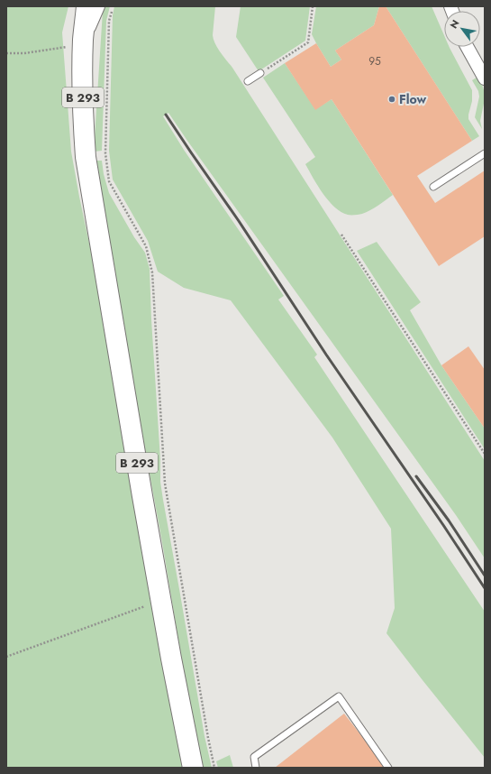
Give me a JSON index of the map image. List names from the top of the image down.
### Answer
{
  "streets": {
    "main road": ["B 293"]
  },
  "places": ["Flow"],
  "house_numbers": ["95"],
  "north": "top left"
}
